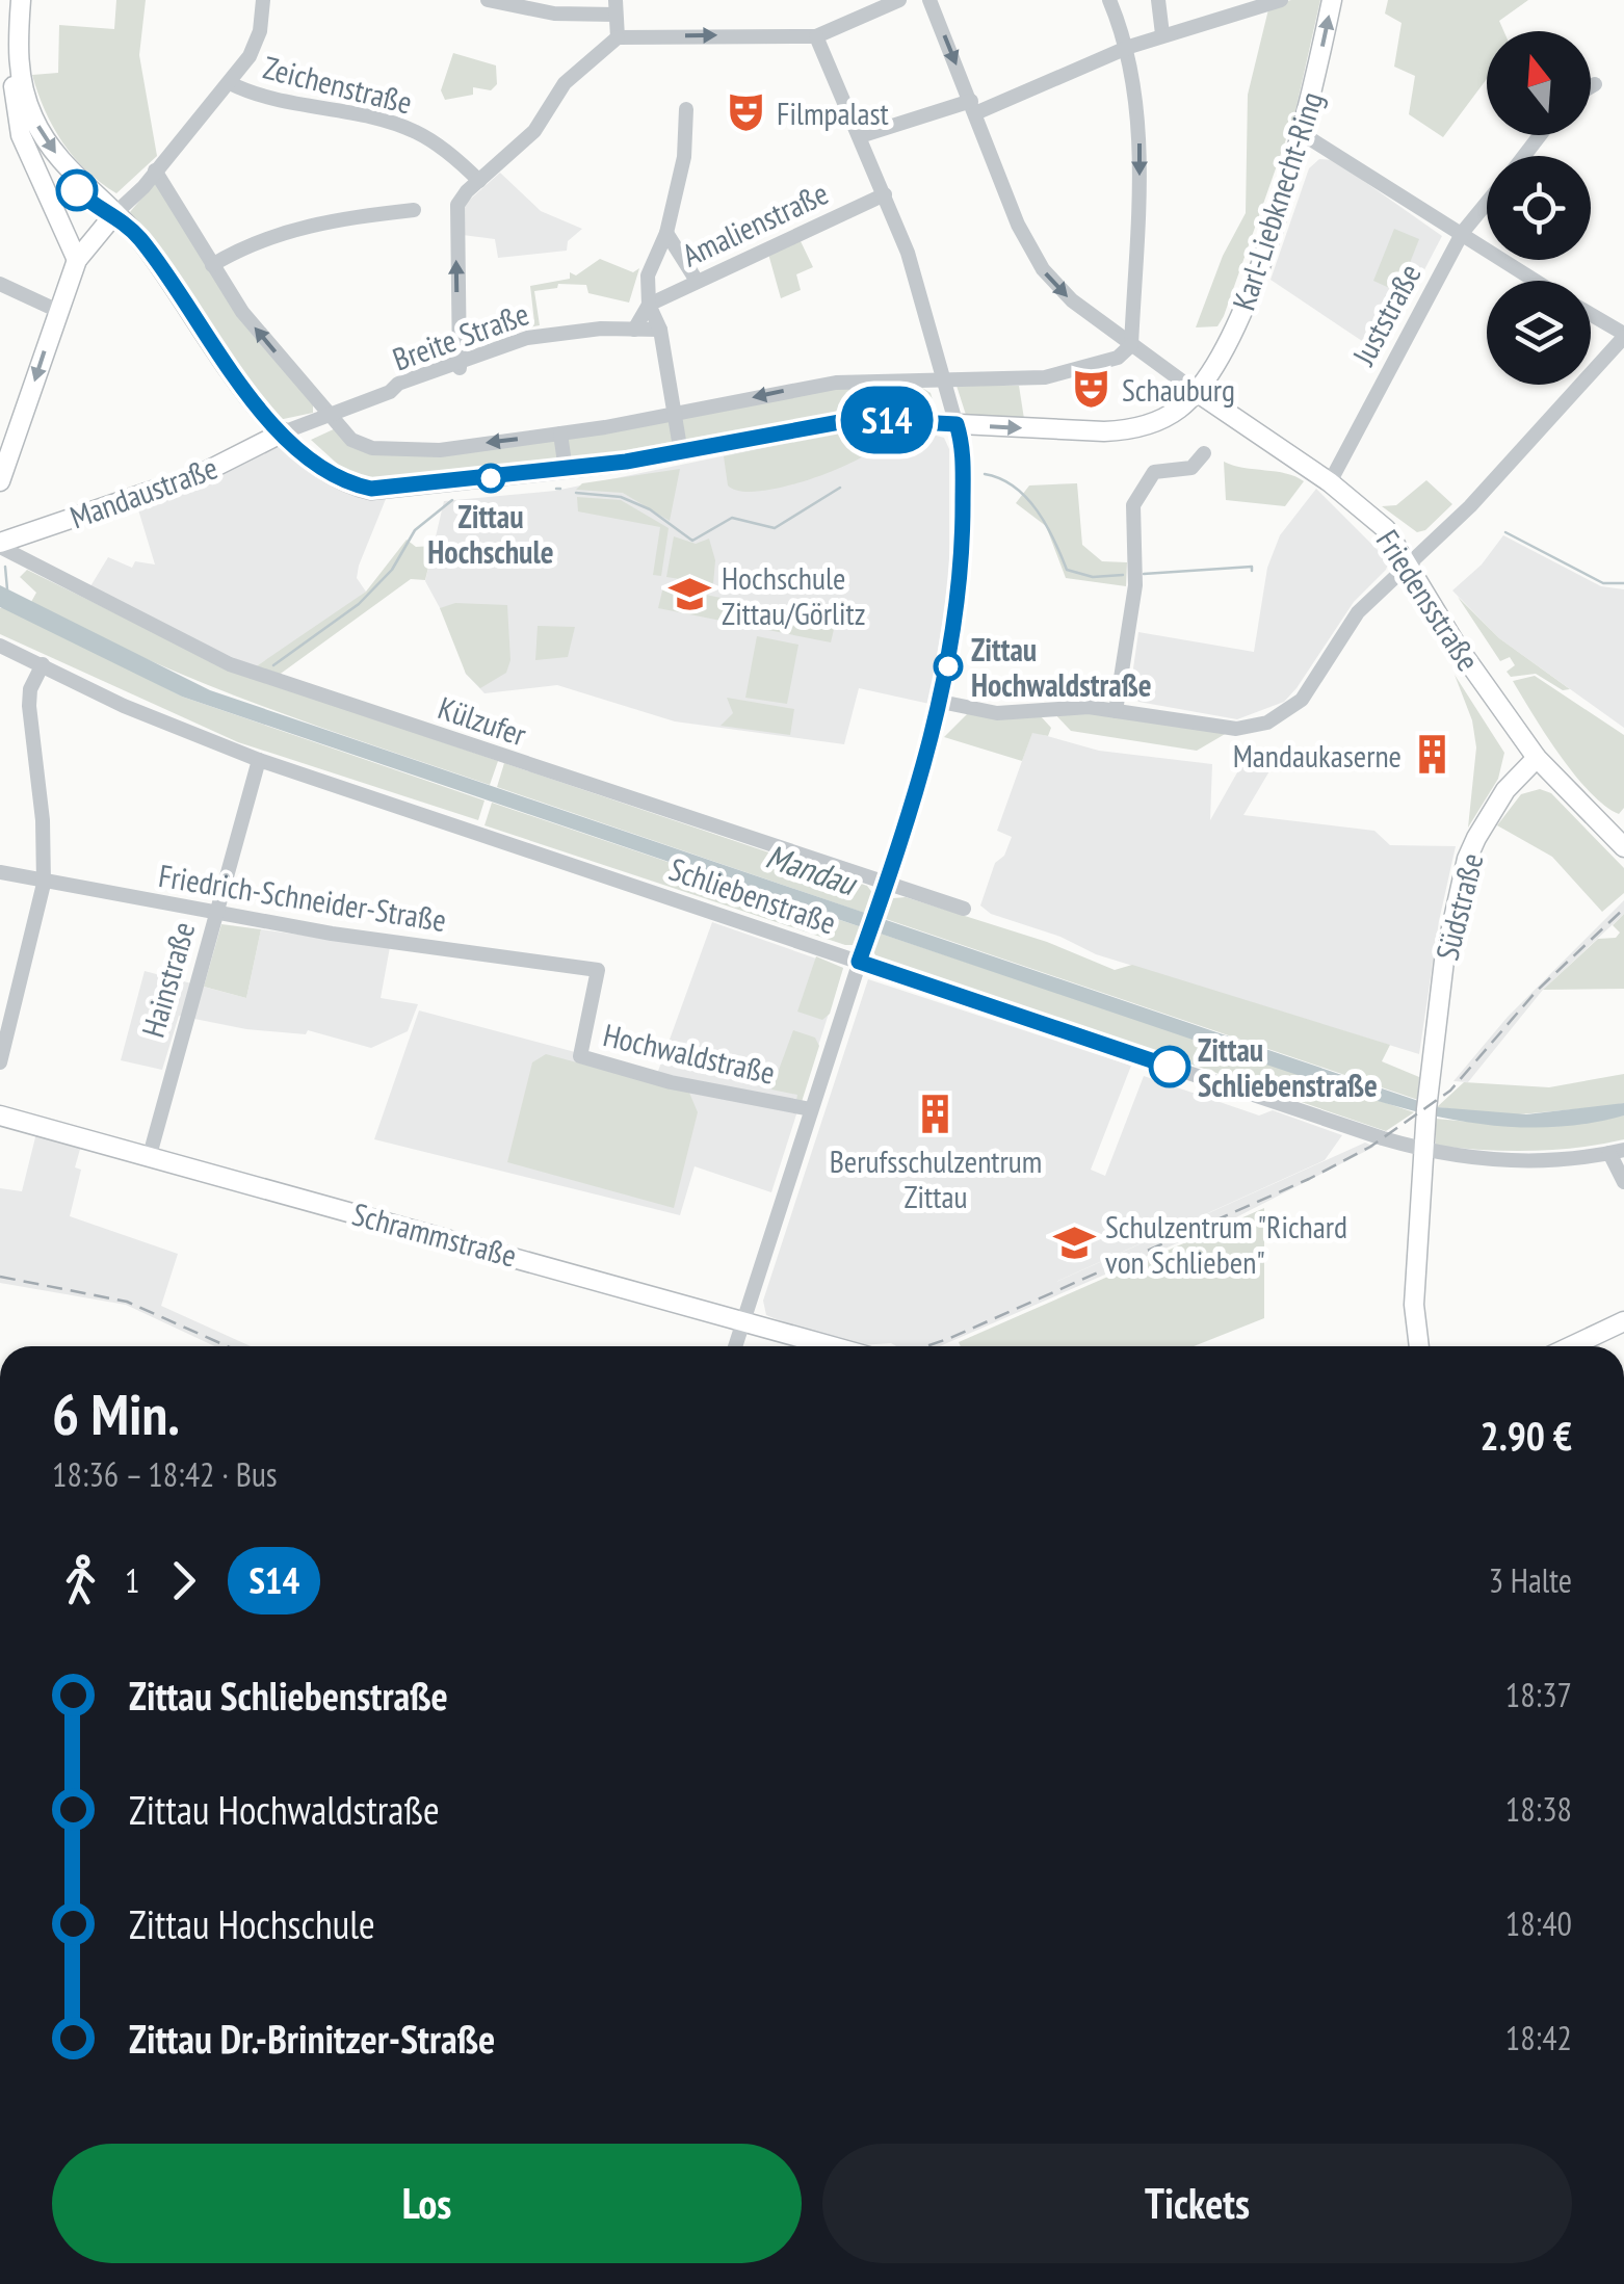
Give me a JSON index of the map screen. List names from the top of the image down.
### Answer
{
  "streets": {
    "main road": [
      "Karl-Liebknecht-Ring",
      "Mandaustraße",
      "Friedensstraße",
      "Südstraße",
      "Schrammstraße"
    ],
    "street": [
      "Zeichenstraße",
      "Amalienstraße",
      "Juststraße",
      "Breite Straße",
      "Külzufer",
      "Schliebenstraße",
      "Friedrich-Schneider-Straße",
      "Hainstraße",
      "Hochwaldstraße"
    ]
  },
  "crossings": [
    ["Karl-Liebknecht-Ring", "Friedensstraße"],
    ["Amalienstraße", "Hochwaldstraße"],
    ["Juststraße", "Friedensstraße"],
    ["Breite Straße", "Mandaustraße"],
    ["Mandaustraße", "Külzufer"],
    ["Friedensstraße", "Südstraße"],
    ["Külzufer", "Hochwaldstraße"],
    ["Schliebenstraße", "Südstraße"],
    ["Schliebenstraße", "Hainstraße"],
    ["Schliebenstraße", "Hochwaldstraße"],
    ["Friedrich-Schneider-Straße", "Hainstraße"],
    ["Friedrich-Schneider-Straße", "Hochwaldstraße"],
    ["Hainstraße", "Schrammstraße"],
    ["Hochwaldstraße", "Schrammstraße"]
  ],
  "water": ["Mandau"],
  "places": {
    "theatre": ["Filmpalast", "Schauburg"],
    "other": ["Zittau Hochschule", "Zittau Hochwaldstraße", "Zittau Schliebenstraße"],
    "school or university": ["Hochschule Zittau/Görlitz", "Schulzentrum \"Richard von Schlieben\""],
    "building": ["Mandaukaserne", "Berufsschulzentrum Zittau"]
  },
  "lines": ["bus line S14"],
  "north": "top",
  "page": {
    "on_map": "S14",
    "heading": ["6 Min.", "18:36 – 18:42 · Bus", "2.90 €"],
    "legs": ["1", "S14", "3 Halte"],
    "list": [
      {
        "name": "Zittau Schliebenstraße",
        "value": "18:37"
      },
      {
        "name": "Zittau Hochwaldstraße",
        "value": "18:38"
      },
      {
        "name": "Zittau Hochschule",
        "value": "18:40"
      },
      {
        "name": "Zittau Dr.-Brinitzer-Straße",
        "value": "18:42"
      }
    ],
    "buttons": ["Los", "Tickets"]
  }
}
